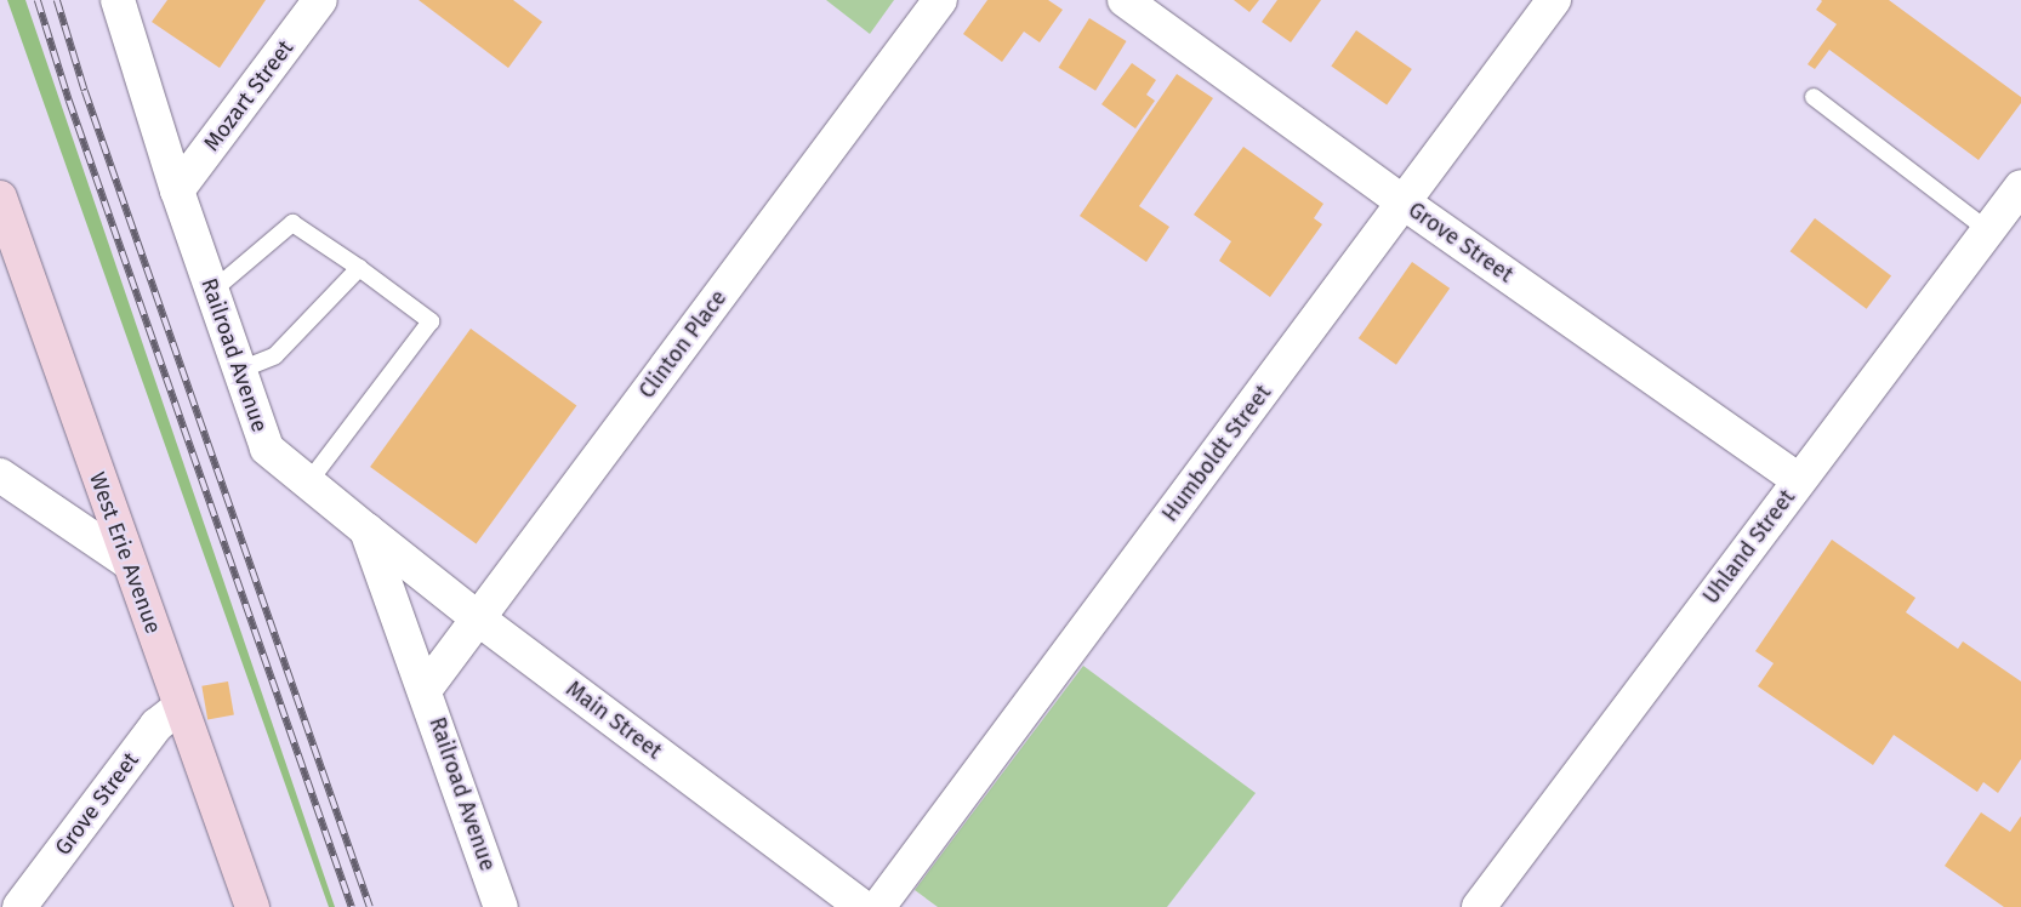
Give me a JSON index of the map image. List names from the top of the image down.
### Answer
{
  "streets": {
    "street": [
      "Mozart Street",
      "Grove Street",
      "Clinton Place",
      "Railroad Avenue",
      "Humboldt Street",
      "Uhland Street",
      "West Erie Avenue",
      "Main Street"
    ]
  },
  "crossings": [
    ["Mozart Street", "Railroad Avenue"],
    ["Grove Street", "Humboldt Street"],
    ["Grove Street", "Uhland Street"],
    ["Grove Street", "West Erie Avenue"],
    ["Clinton Place", "Railroad Avenue"],
    ["Clinton Place", "Main Street"],
    ["Railroad Avenue", "Main Street"]
  ]
}
